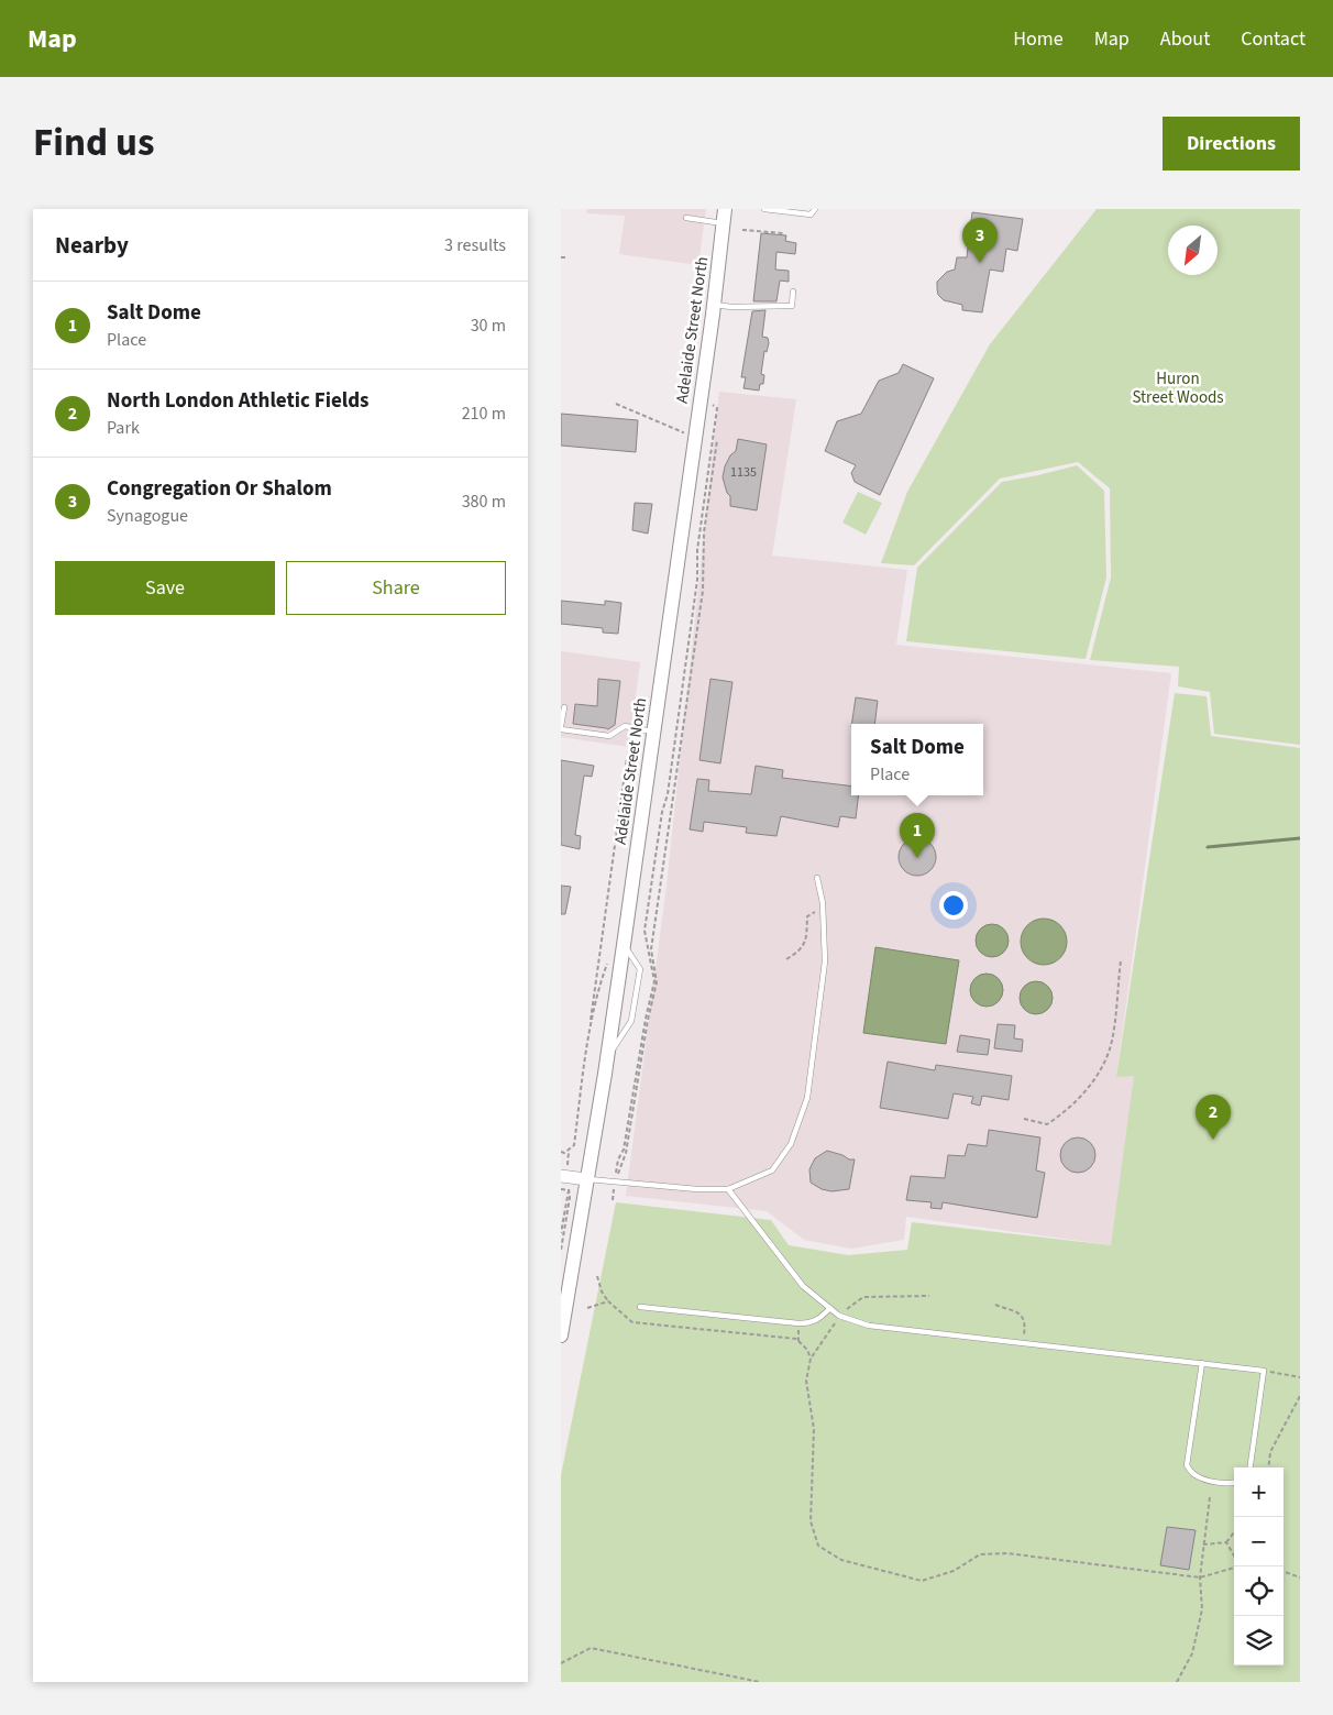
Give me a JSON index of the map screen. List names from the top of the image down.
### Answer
{
  "streets": {
    "main road": ["Adelaide Street North"]
  },
  "parks": ["Huron Street Woods"],
  "house_numbers": ["1135"],
  "north": "bottom left",
  "page": {
    "header": "Map",
    "nav": [
      "Home",
      "Map",
      "About",
      "Contact"
    ],
    "title": "Find us",
    "buttons": [
      "Directions",
      ["Save", "Share"]
    ],
    "heading": ["Nearby", "3 results"],
    "pins": ["3", "1", "2"],
    "list": [
      {
        "mark": "1",
        "name": "Salt Dome",
        "note": "Place",
        "value": "30 m"
      },
      {
        "mark": "2",
        "name": "North London Athletic Fields",
        "note": "Park",
        "value": "210 m"
      },
      {
        "mark": "3",
        "name": "Congregation Or Shalom",
        "note": "Synagogue",
        "value": "380 m"
      }
    ],
    "popup": ["Salt Dome", "Place"],
    "map_buttons": ["+", "−"]
  }
}
